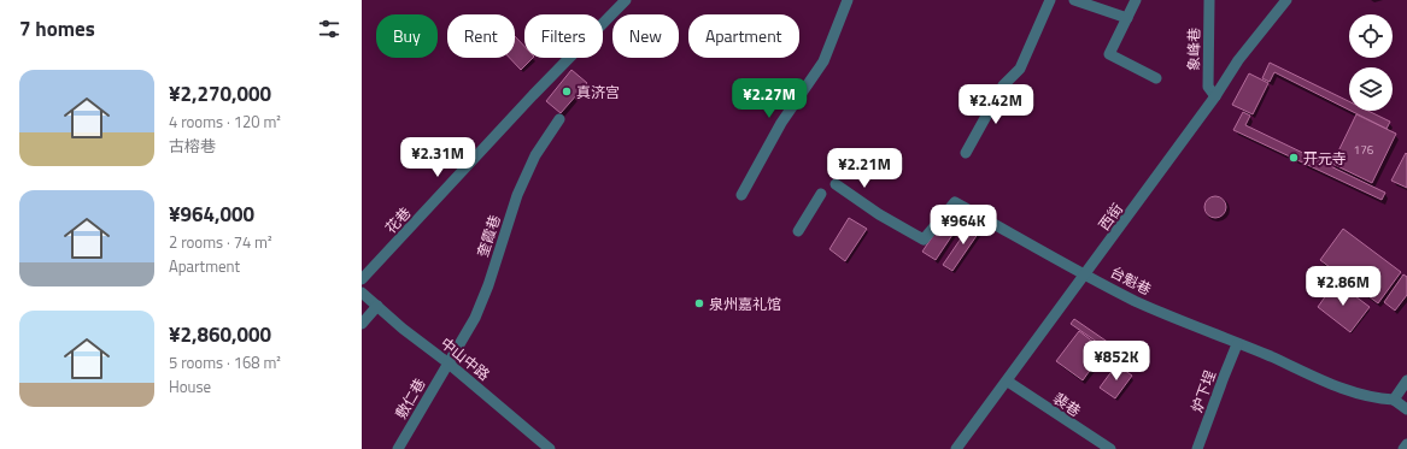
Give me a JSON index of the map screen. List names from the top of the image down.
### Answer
{
  "streets": {
    "street": [
      "象峰巷",
      "西街",
      "花巷",
      "奎霞巷",
      "台魁巷",
      "中山中路",
      "炉下埕",
      "敷仁巷",
      "裴巷"
    ]
  },
  "crossings": [
    ["象峰巷", "西街"],
    ["西街", "台魁巷"],
    ["西街", "裴巷"],
    ["奎霞巷", "中山中路"],
    ["奎霞巷", "敷仁巷"],
    ["台魁巷", "炉下埕"],
    ["中山中路", "敷仁巷"]
  ],
  "places": ["真济宫", "开元寺", "泉州嘉礼馆"],
  "house_numbers": ["176"],
  "page": {
    "heading": "7 homes",
    "chip": [
      "Buy",
      "Rent",
      "Filters",
      "New",
      "Apartment"
    ],
    "list": [
      {
        "name": "¥2,270,000",
        "note": "4 rooms · 120 m² · 古榕巷"
      },
      {
        "name": "¥964,000",
        "note": "2 rooms · 74 m² · Apartment"
      },
      {
        "name": "¥2,860,000",
        "note": "5 rooms · 168 m² · House"
      }
    ],
    "price": [
      "¥2.27M",
      "¥2.42M",
      "¥2.31M",
      "¥2.21M",
      "¥964K",
      "¥2.86M",
      "¥852K"
    ]
  }
}
